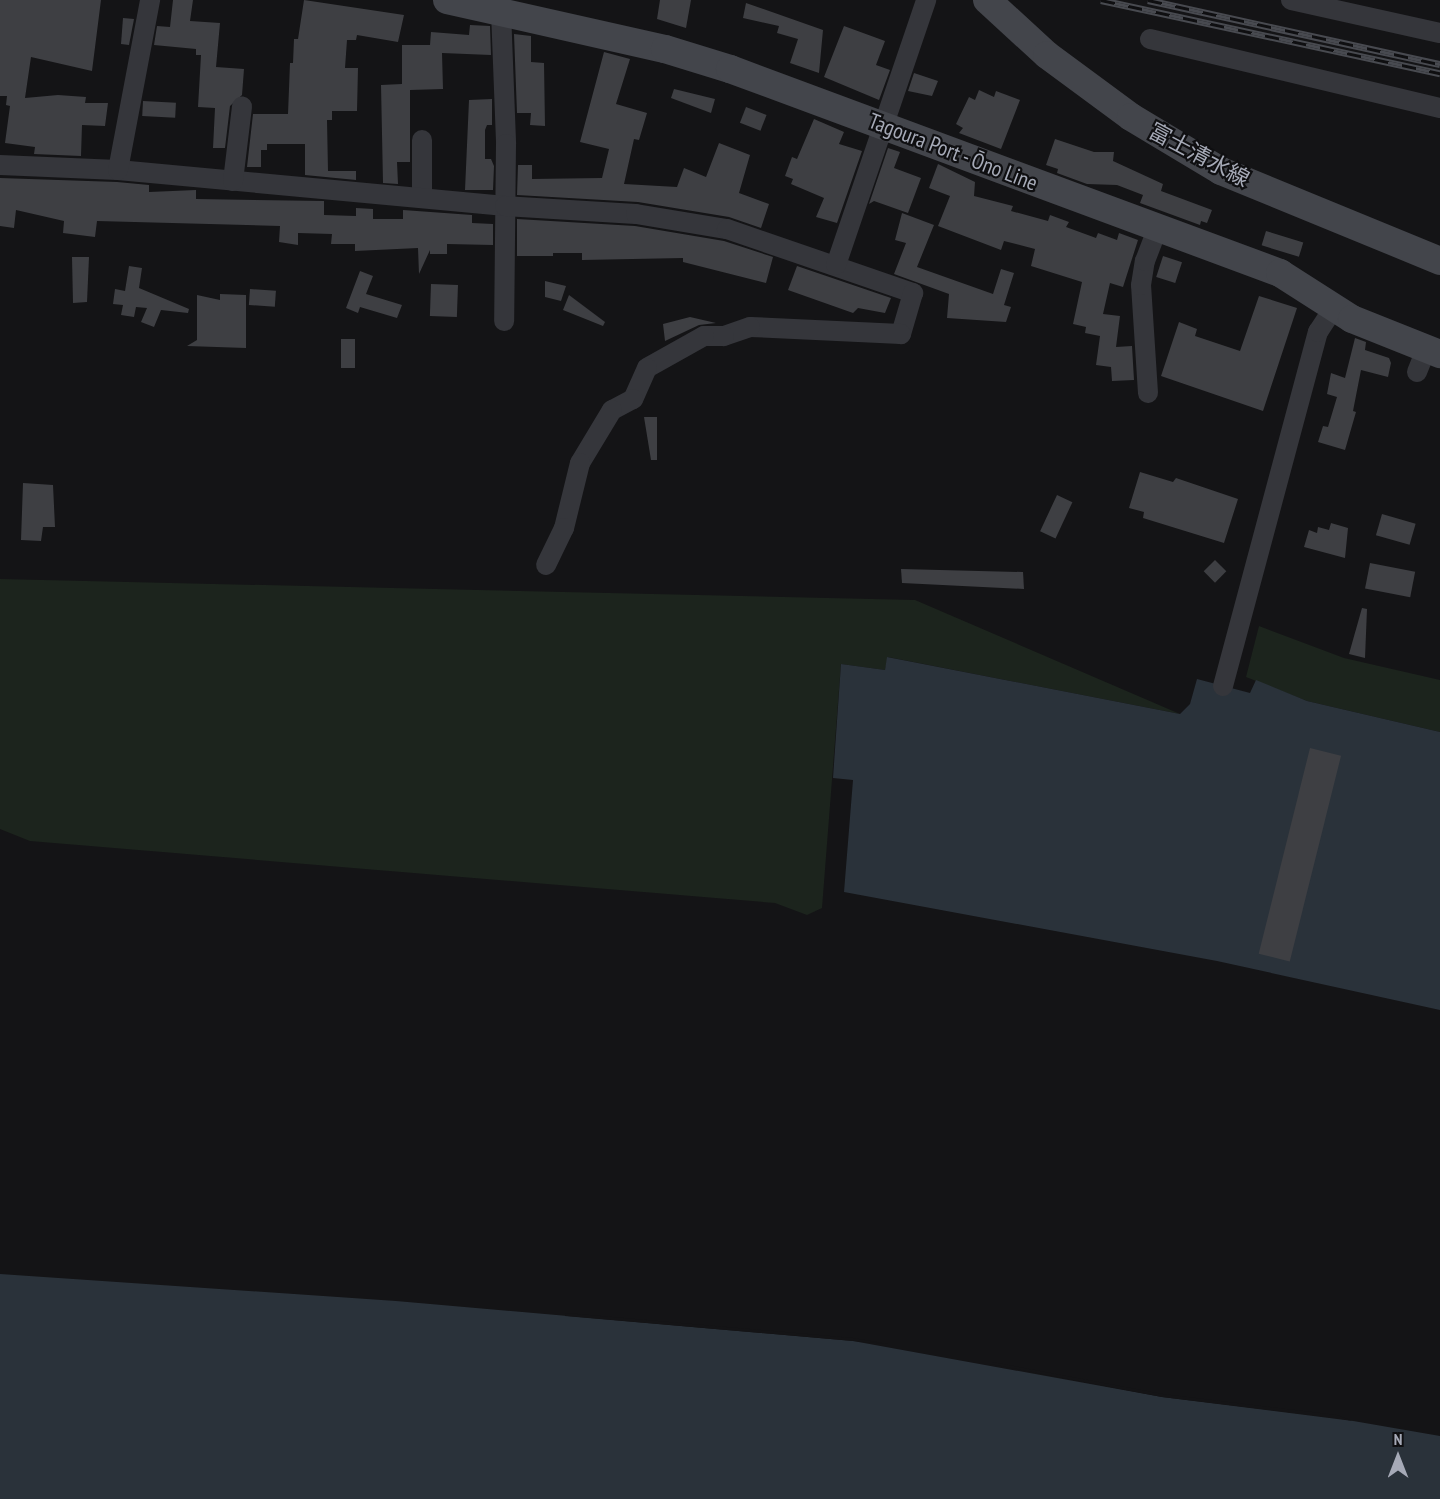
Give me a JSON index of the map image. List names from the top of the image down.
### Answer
{
  "streets": {
    "main road": ["Tagoura Port - Ōno Line", "富士清水線"]
  },
  "north": "top"
}
